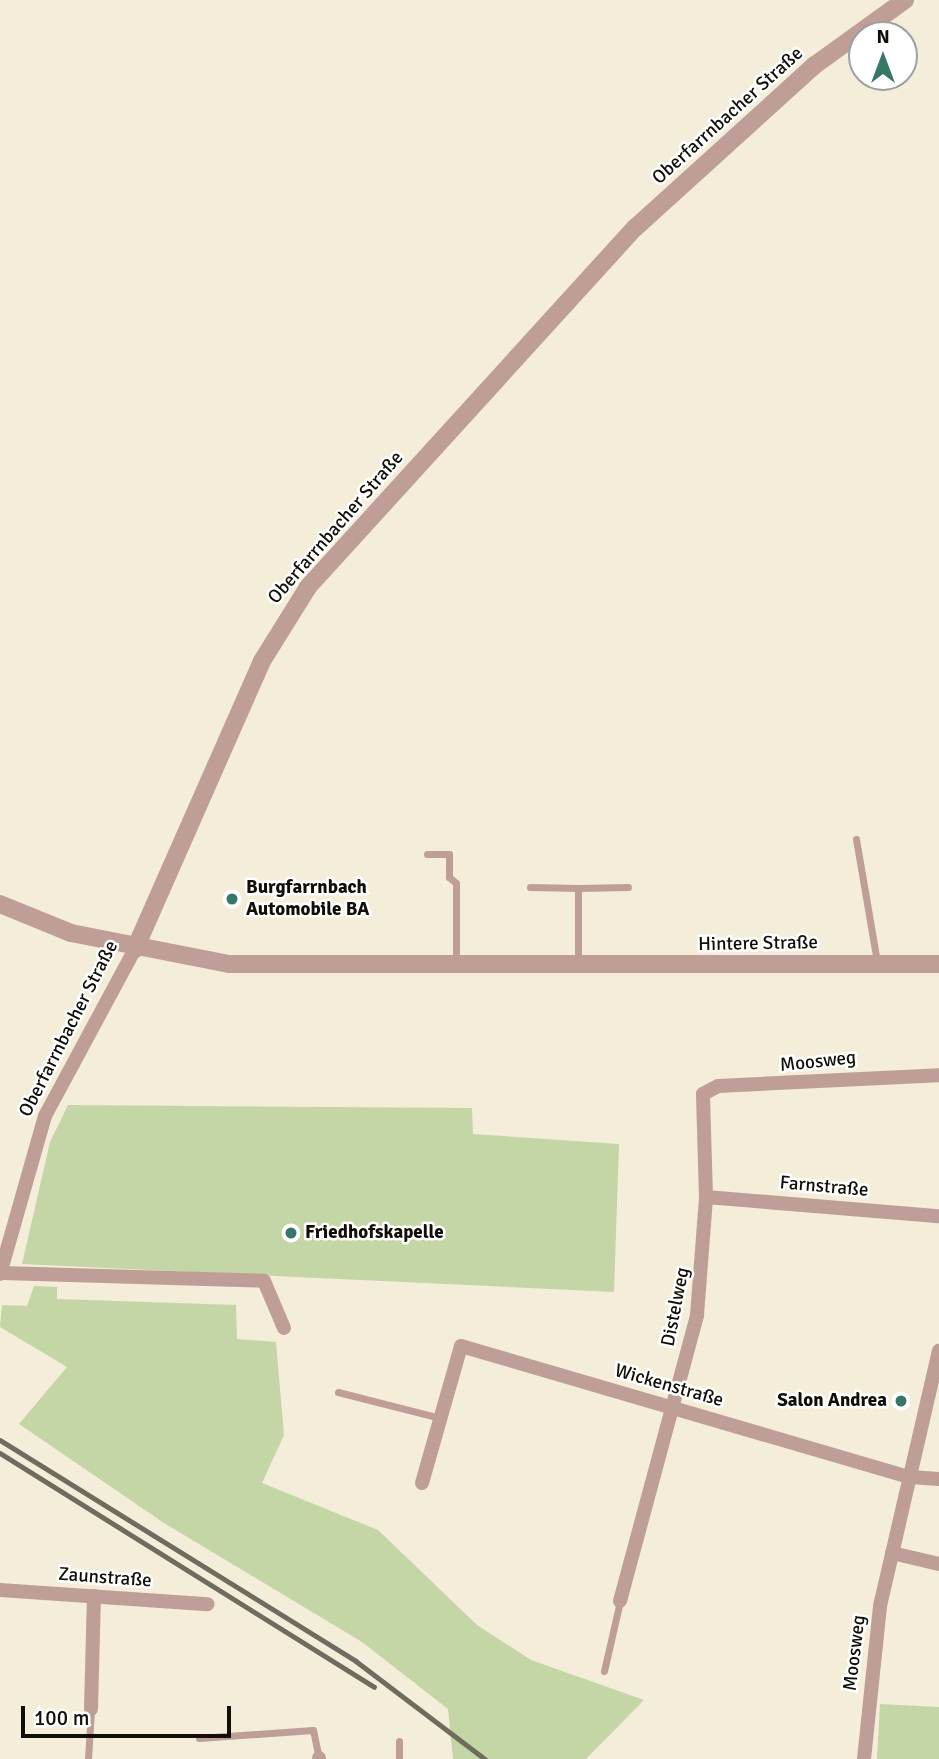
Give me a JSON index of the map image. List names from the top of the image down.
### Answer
{
  "streets": {
    "street": [
      "Oberfarrnbacher Straße",
      "Hintere Straße",
      "Moosweg",
      "Farnstraße",
      "Distelweg",
      "Wickenstraße",
      "Zaunstraße"
    ]
  },
  "crossings": [
    ["Oberfarrnbacher Straße", "Hintere Straße"],
    ["Moosweg", "Distelweg"],
    ["Moosweg", "Wickenstraße"],
    ["Farnstraße", "Distelweg"],
    ["Distelweg", "Wickenstraße"]
  ],
  "places": ["Burgfarrnbach Automobile BA", "Friedhofskapelle", "Salon Andrea"],
  "scale_bar": "100 m",
  "north": "top"
}
